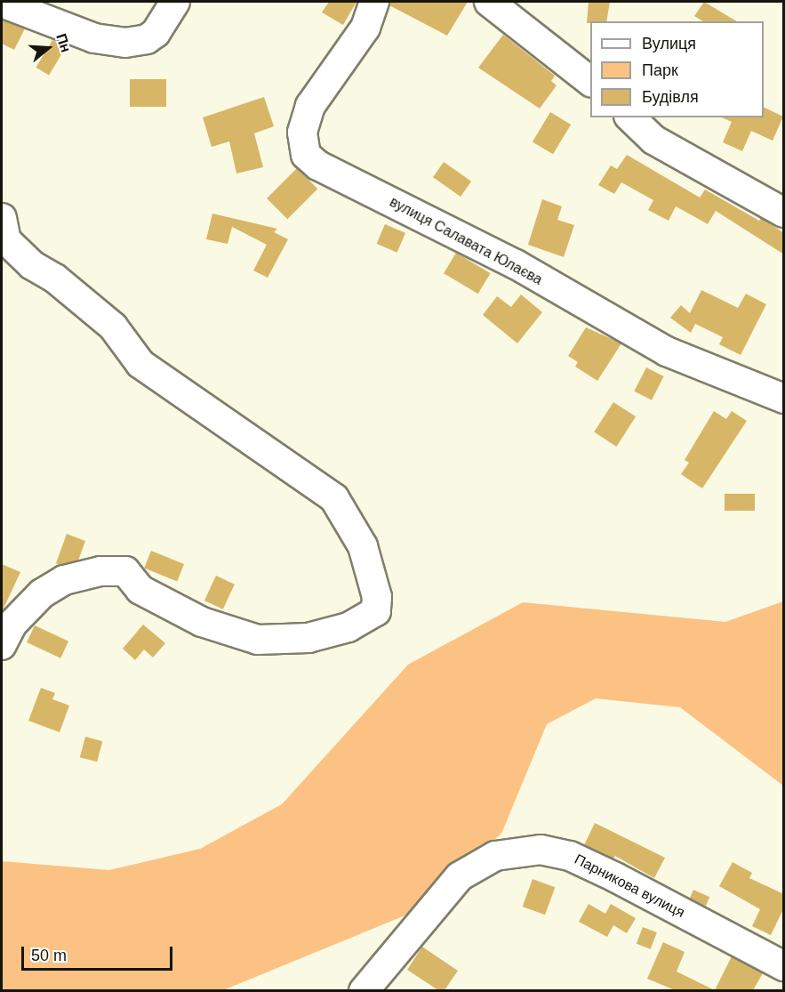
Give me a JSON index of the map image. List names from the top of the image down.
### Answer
{
  "streets": {
    "street": ["вулиця Салавата Юлаєва", "Парникова вулиця"]
  },
  "legend": ["Вулиця", "Парк", "Будівля"],
  "scale_bar": "50 m",
  "north": "right"
}
